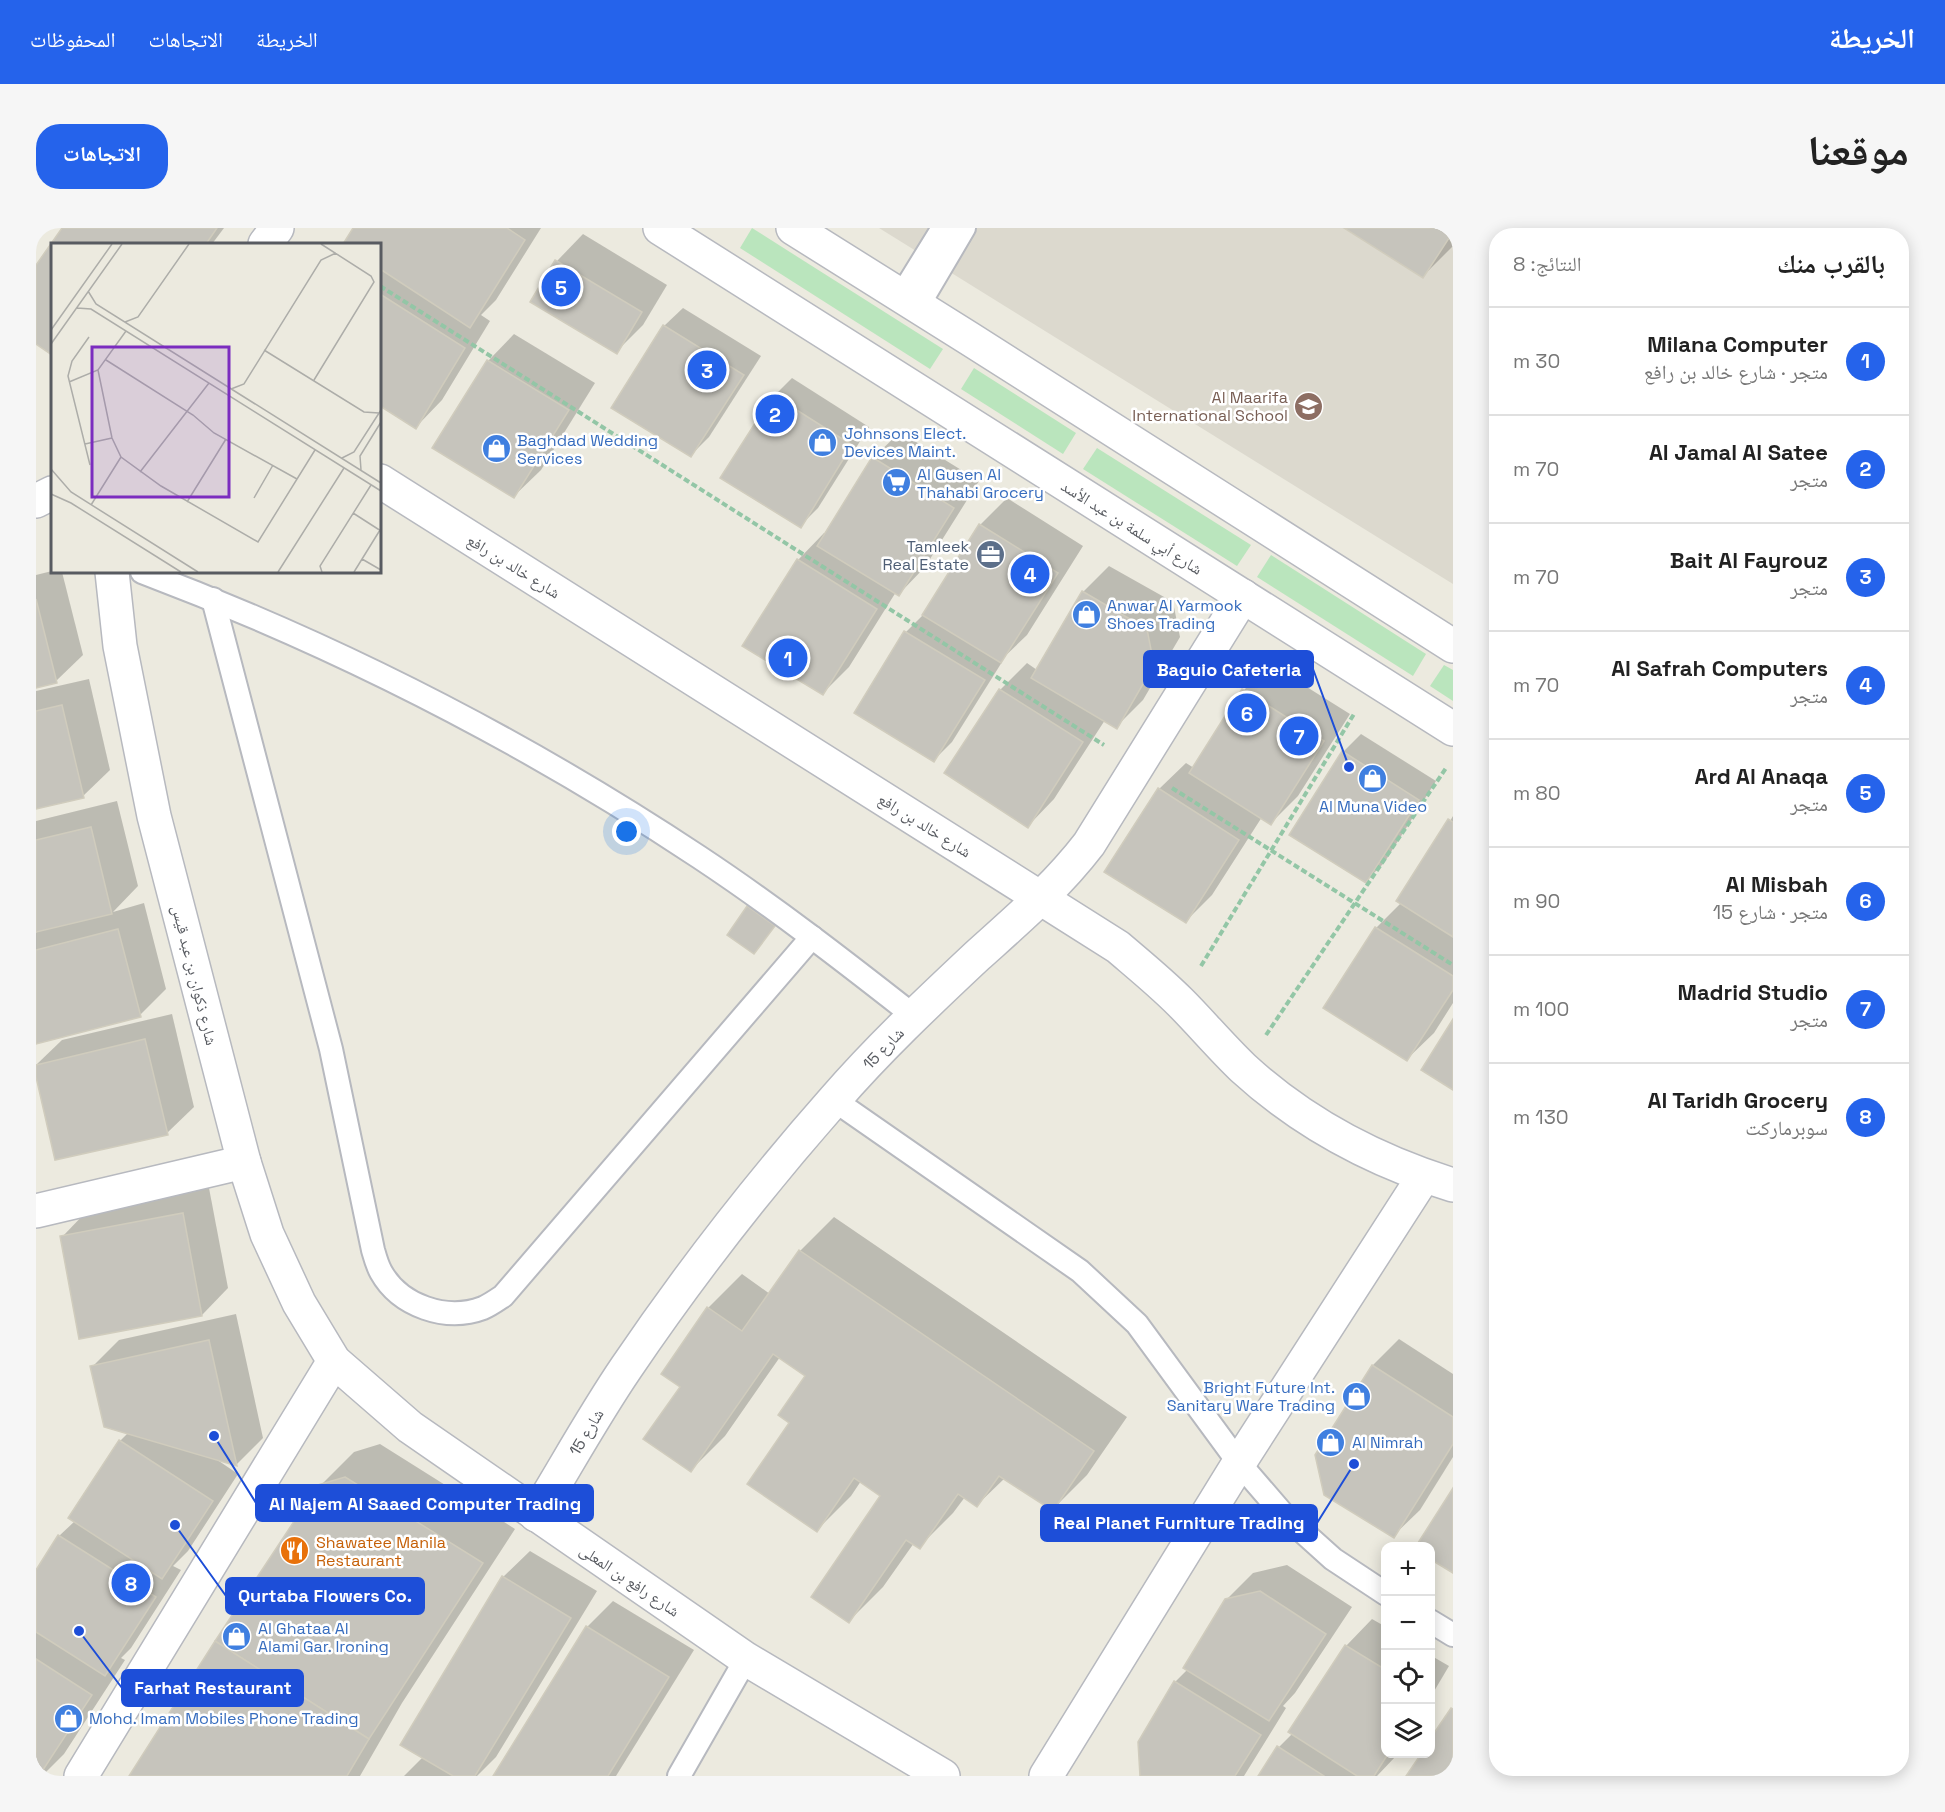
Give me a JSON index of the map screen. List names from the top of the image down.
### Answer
{
  "streets": {
    "street": [
      "شارع أبي سلمة بن عبد الأسد",
      "شارع خالد بن رافع",
      "شارع ذكوان بن عبد قيس",
      "شارع 15",
      "شارع رافع بن المعلى"
    ]
  },
  "crossings": [
    ["شارع أبي سلمة بن عبد الأسد", "شارع 15"],
    ["شارع خالد بن رافع", "شارع 15"],
    ["شارع ذكوان بن عبد قيس", "شارع رافع بن المعلى"],
    ["شارع 15", "شارع رافع بن المعلى"]
  ],
  "places": {
    "school or university": ["Al Maarifa International School"],
    "shop": [
      "Johnsons Elect. Devices Maint.",
      "Baghdad Wedding Services",
      "Anwar Al Yarmook Shoes Trading",
      "Al Muna Video",
      "Bright Future Int. Sanitary Ware Trading",
      "Al Nimrah",
      "Al Ghataa Al Alami Gar. Ironing",
      "Mohd. Imam Mobiles Phone Trading"
    ],
    "supermarket": ["Al Gusen Al Thahabi Grocery"],
    "office": ["Tamleek Real Estate"],
    "other": [
      "Baguio Cafeteria",
      "Al Najem Al Saaed Computer Trading",
      "Real Planet Furniture Trading",
      "Qurtaba Flowers Co.",
      "Farhat Restaurant"
    ],
    "restaurant": ["Shawatee Manila Restaurant"]
  },
  "page": {
    "header": "الخريطة",
    "nav": ["الخريطة", "الاتجاهات", "المحفوظات"],
    "title": "موقعنا",
    "buttons": "الاتجاهات",
    "heading": ["بالقرب منك", "النتائج: 8"],
    "pins": [
      "5",
      "3",
      "2",
      "4",
      "1",
      "6",
      "7",
      "8"
    ],
    "list": [
      {
        "mark": "1",
        "name": "Milana Computer",
        "note": "متجر · شارع خالد بن رافع",
        "value": "30 m"
      },
      {
        "mark": "2",
        "name": "Al Jamal Al Satee",
        "note": "متجر",
        "value": "70 m"
      },
      {
        "mark": "3",
        "name": "Bait Al Fayrouz",
        "note": "متجر",
        "value": "70 m"
      },
      {
        "mark": "4",
        "name": "Al Safrah Computers",
        "note": "متجر",
        "value": "70 m"
      },
      {
        "mark": "5",
        "name": "Ard Al Anaqa",
        "note": "متجر",
        "value": "80 m"
      },
      {
        "mark": "6",
        "name": "Al Misbah",
        "note": "متجر · شارع 15",
        "value": "90 m"
      },
      {
        "mark": "7",
        "name": "Madrid Studio",
        "note": "متجر",
        "value": "100 m"
      },
      {
        "mark": "8",
        "name": "Al Taridh Grocery",
        "note": "سوبرماركت",
        "value": "130 m"
      }
    ],
    "map_buttons": ["+", "−"]
  }
}
